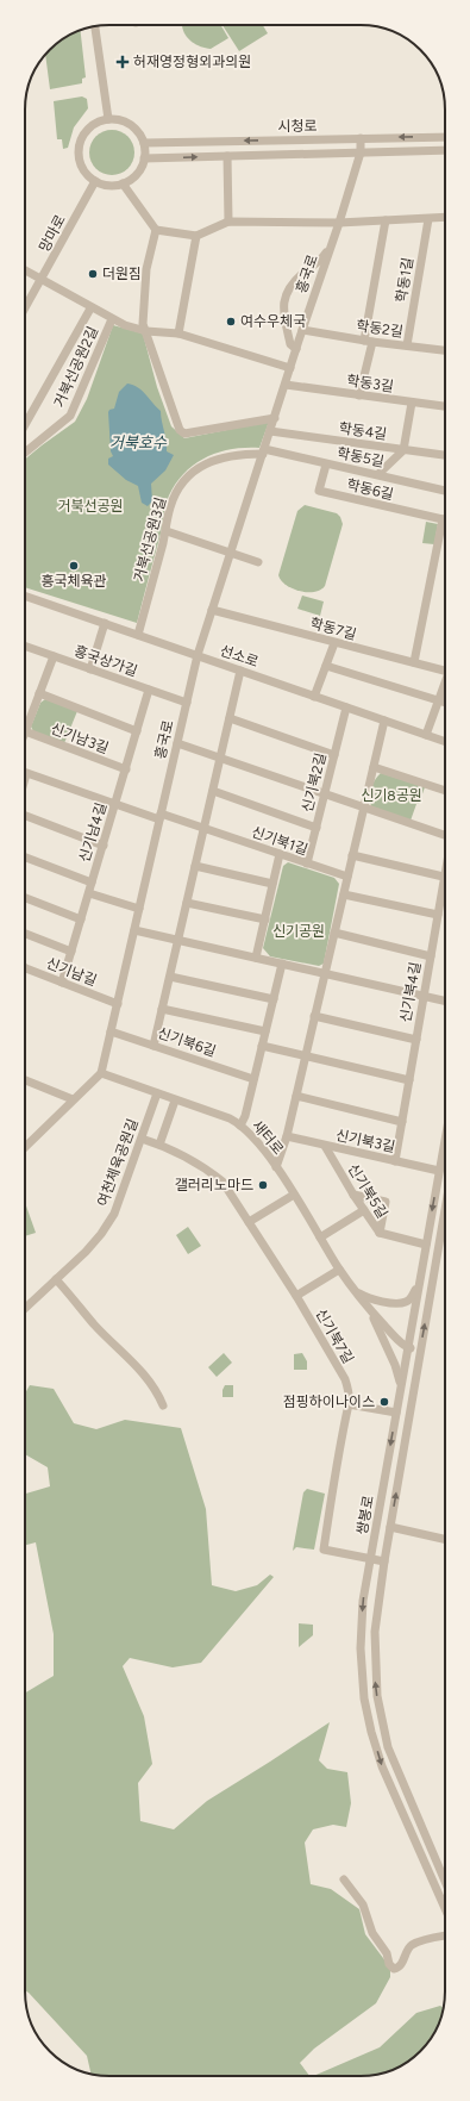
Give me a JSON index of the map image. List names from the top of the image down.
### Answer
{
  "streets": {
    "street": [
      "시청로",
      "망마로",
      "흥국로",
      "학동1길",
      "학동2길",
      "거북선공원2길",
      "학동3길",
      "학동4길",
      "학동5길",
      "학동6길",
      "거북선공원3길",
      "학동7길",
      "선소로",
      "흥국상가길",
      "신기남3길",
      "신기북2길",
      "신기남4길",
      "신기북1길",
      "신기남길",
      "신기북4길",
      "신기북6길",
      "새터로",
      "신기북3길",
      "여천체육공원길",
      "신기북5길",
      "신기북7길",
      "쌍봉로"
    ]
  },
  "crossings": [
    ["시청로", "망마로"],
    ["시청로", "흥국로"],
    ["흥국로", "학동2길"],
    ["흥국로", "학동3길"],
    ["흥국로", "학동4길"],
    ["흥국로", "학동5길"],
    ["흥국로", "거북선공원3길"],
    ["흥국로", "학동7길"],
    ["흥국로", "선소로"],
    ["흥국로", "흥국상가길"],
    ["흥국로", "신기북1길"],
    ["흥국로", "신기남길"],
    ["흥국로", "신기북6길"],
    ["흥국로", "새터로"],
    ["학동1길", "학동2길"],
    ["학동1길", "학동3길"],
    ["학동5길", "학동6길"],
    ["학동5길", "거북선공원3길"],
    ["거북선공원3길", "선소로"],
    ["선소로", "신기북2길"],
    ["흥국상가길", "신기남4길"],
    ["신기남3길", "신기남4길"],
    ["신기북2길", "신기북1길"],
    ["신기남4길", "신기북1길"],
    ["신기남4길", "신기남길"],
    ["신기북4길", "신기북3길"],
    ["새터로", "여천체육공원길"],
    ["새터로", "쌍봉로"],
    ["신기북3길", "신기북5길"],
    ["신기북3길", "쌍봉로"],
    ["여천체육공원길", "신기북7길"],
    ["신기북5길", "쌍봉로"],
    ["신기북7길", "쌍봉로"]
  ],
  "water": ["거북호수"],
  "parks": ["거북선공원", "신기8공원", "신기공원"],
  "places": {
    "health": ["허재영정형외과의원"],
    "other": [
      "더원짐",
      "여수우체국",
      "흥국체육관",
      "갤러리노마드",
      "점핑하이나이스"
    ]
  }
}
